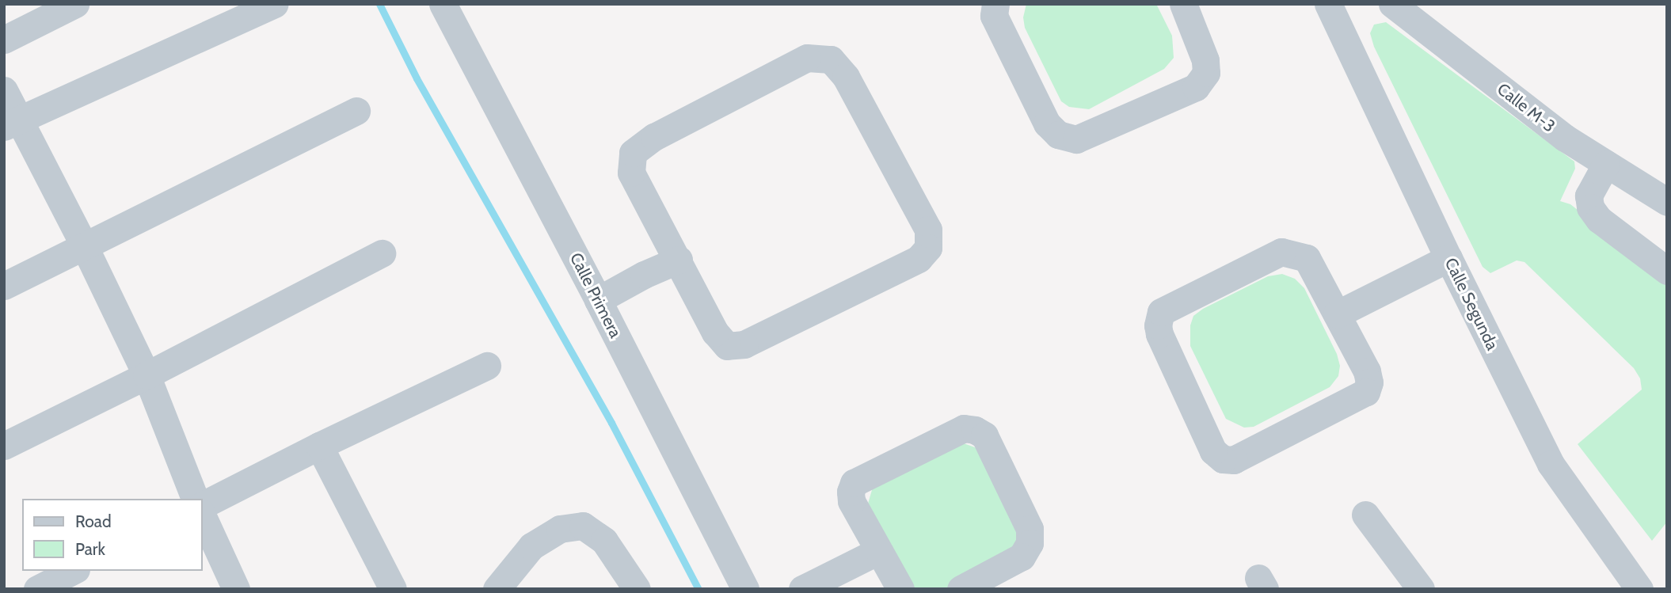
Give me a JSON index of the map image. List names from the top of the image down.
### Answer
{
  "streets": {
    "street": ["Calle M-3", "Calle Primera", "Calle Segunda"]
  },
  "legend": ["Road", "Park"]
}
